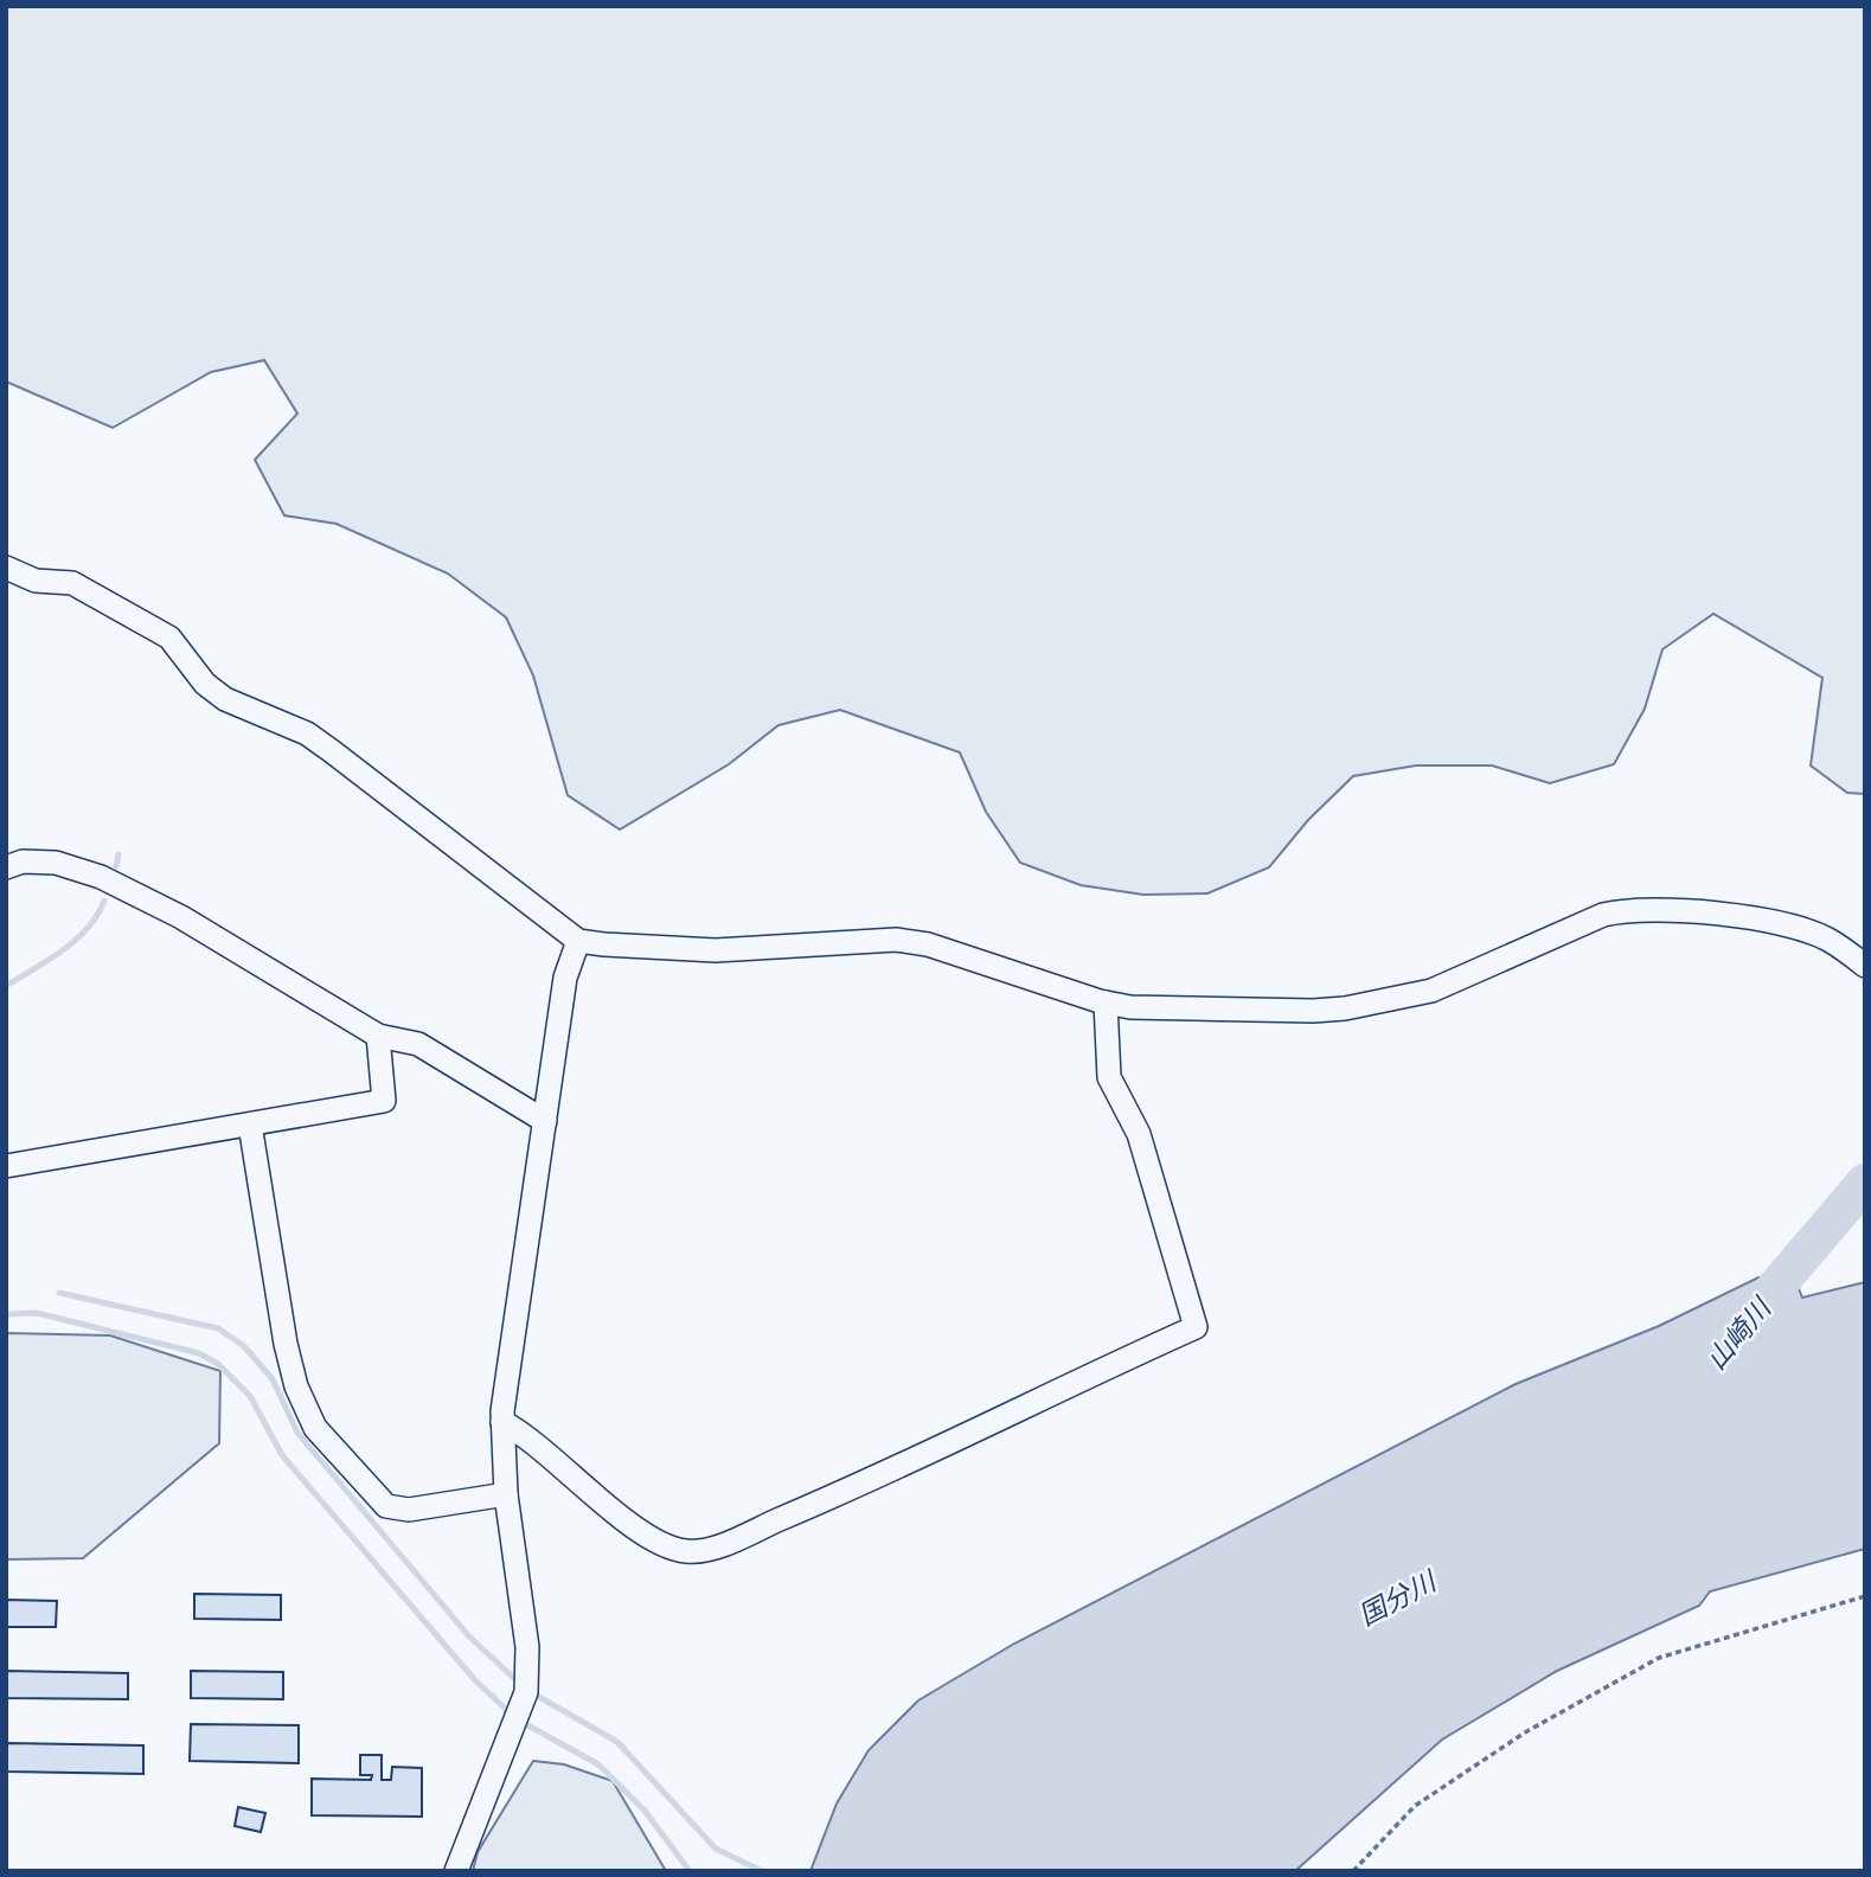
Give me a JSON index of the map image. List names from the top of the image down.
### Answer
{
  "water": ["山崎川", "国分川"]
}
